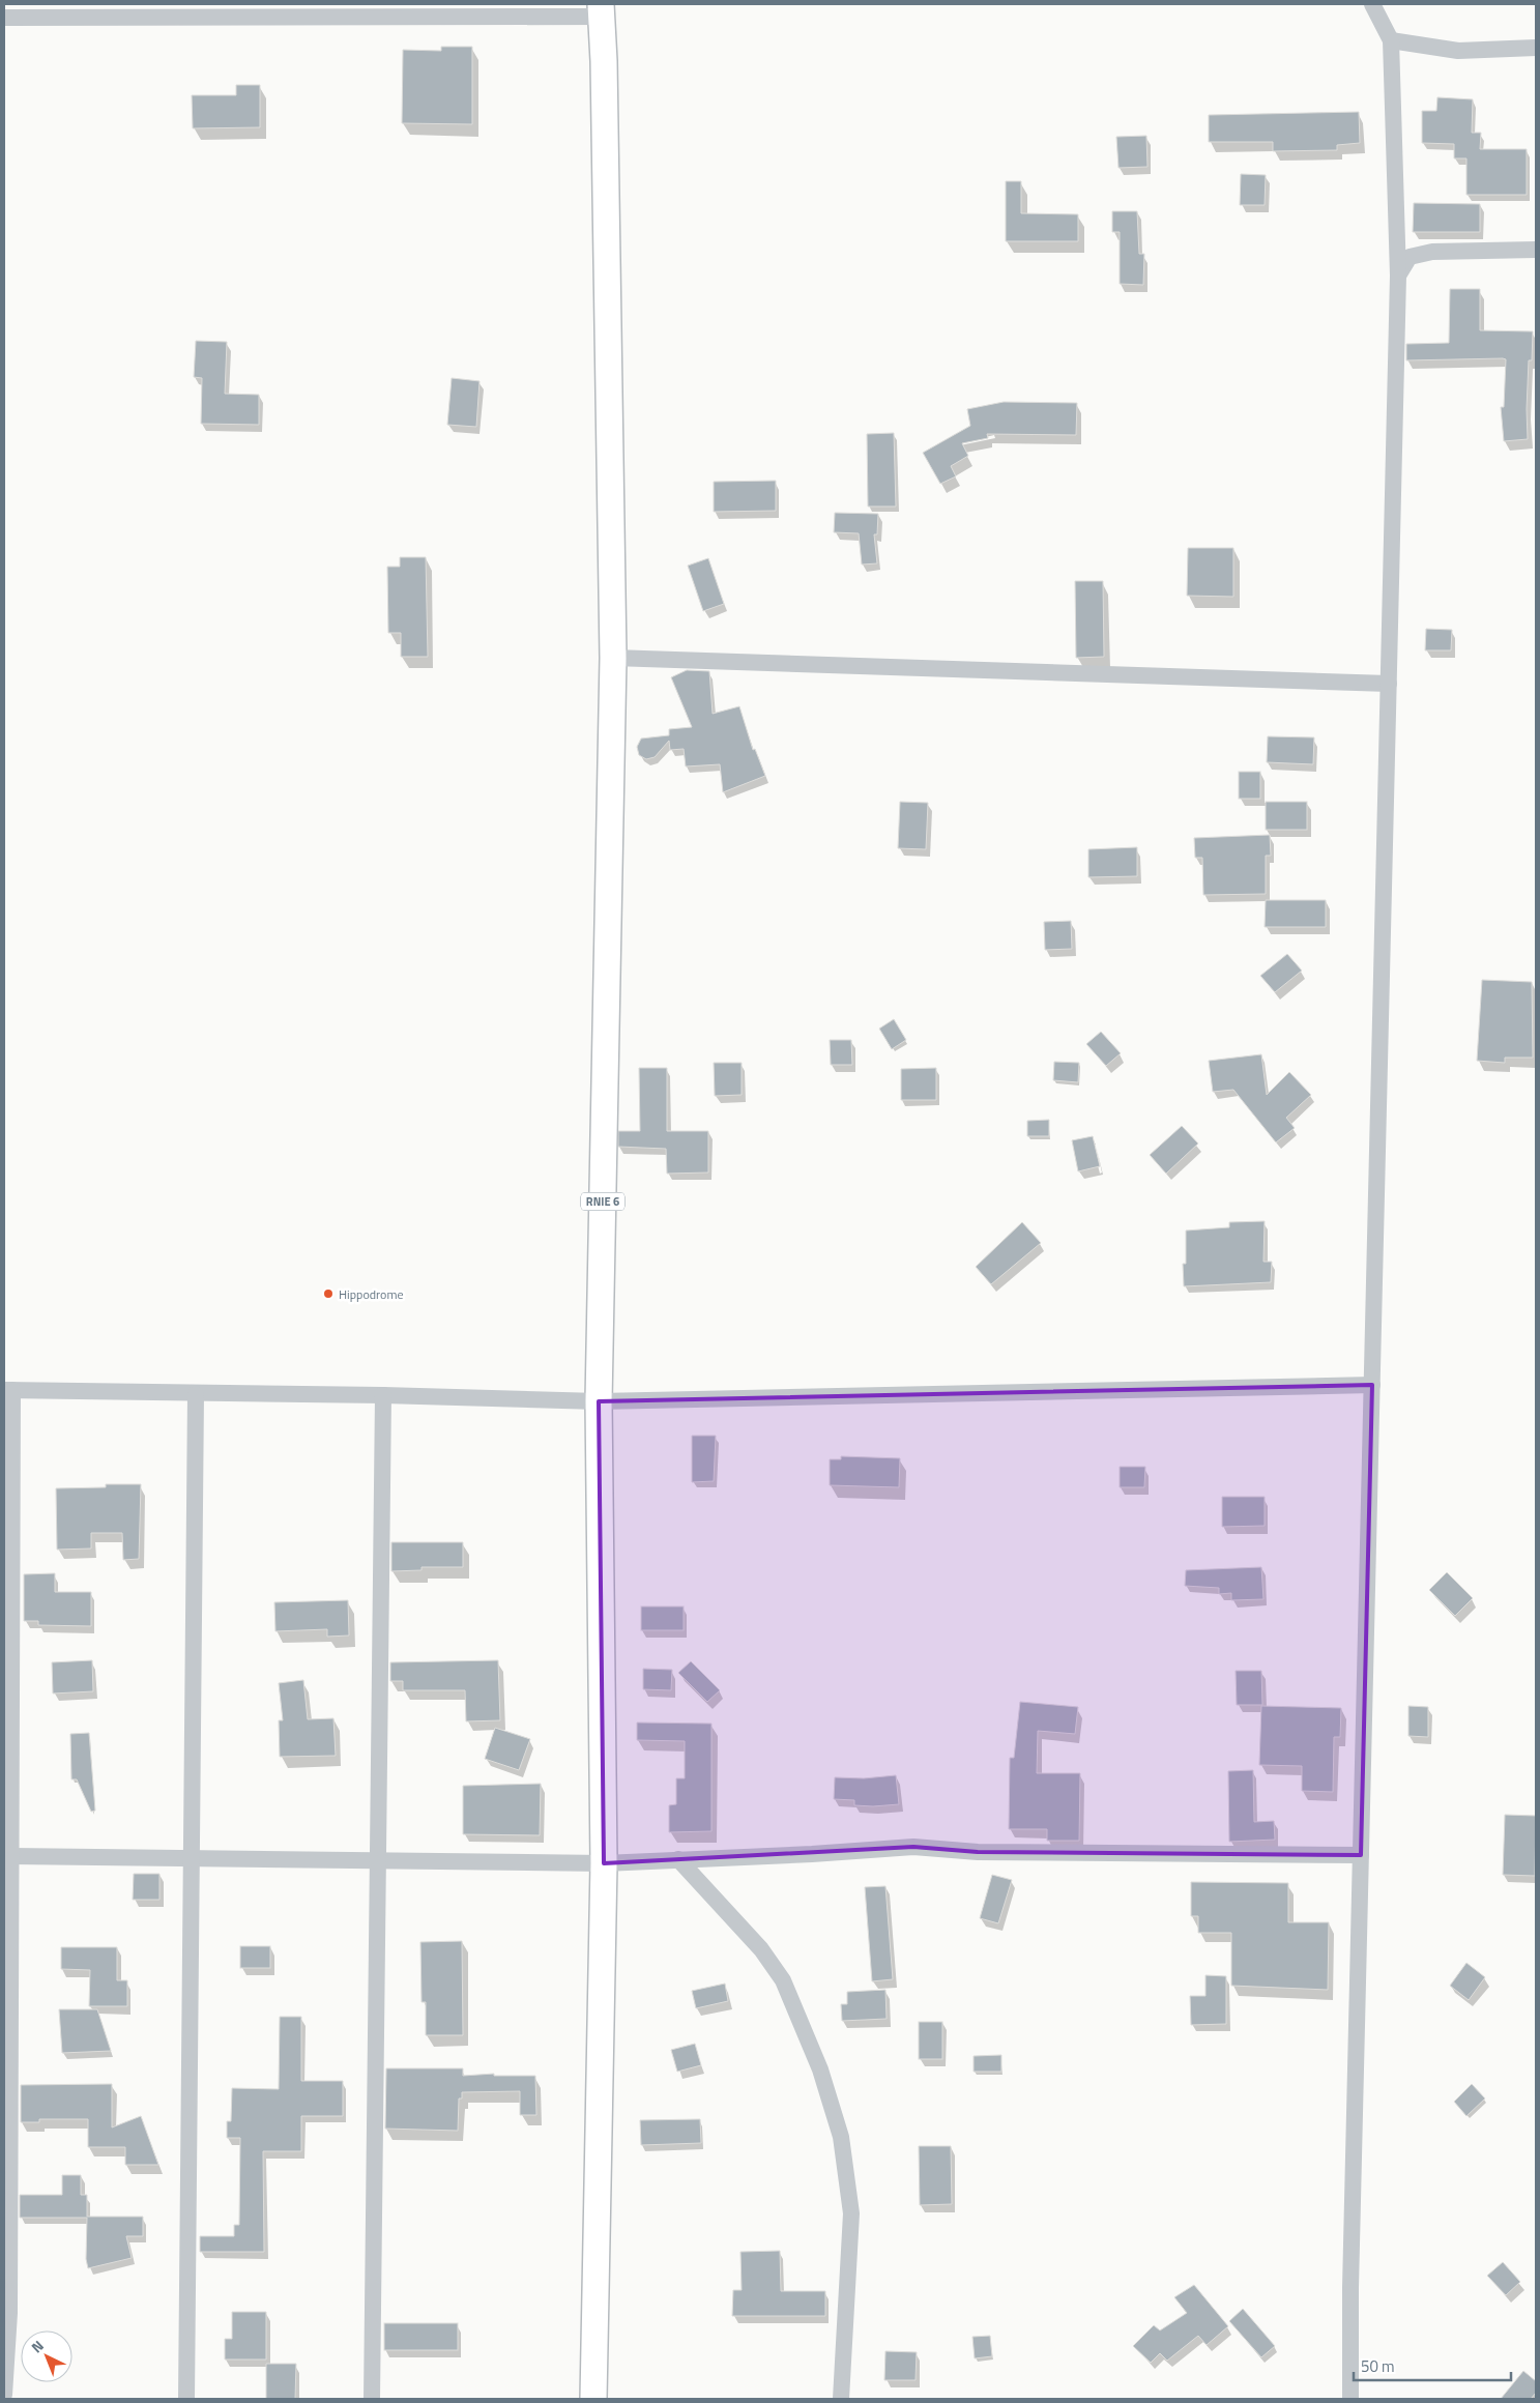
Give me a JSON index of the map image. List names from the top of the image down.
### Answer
{
  "streets": {
    "main road": ["RNIE 6"]
  },
  "places": ["Hippodrome"],
  "scale_bar": "50 m",
  "north": "top left"
}
